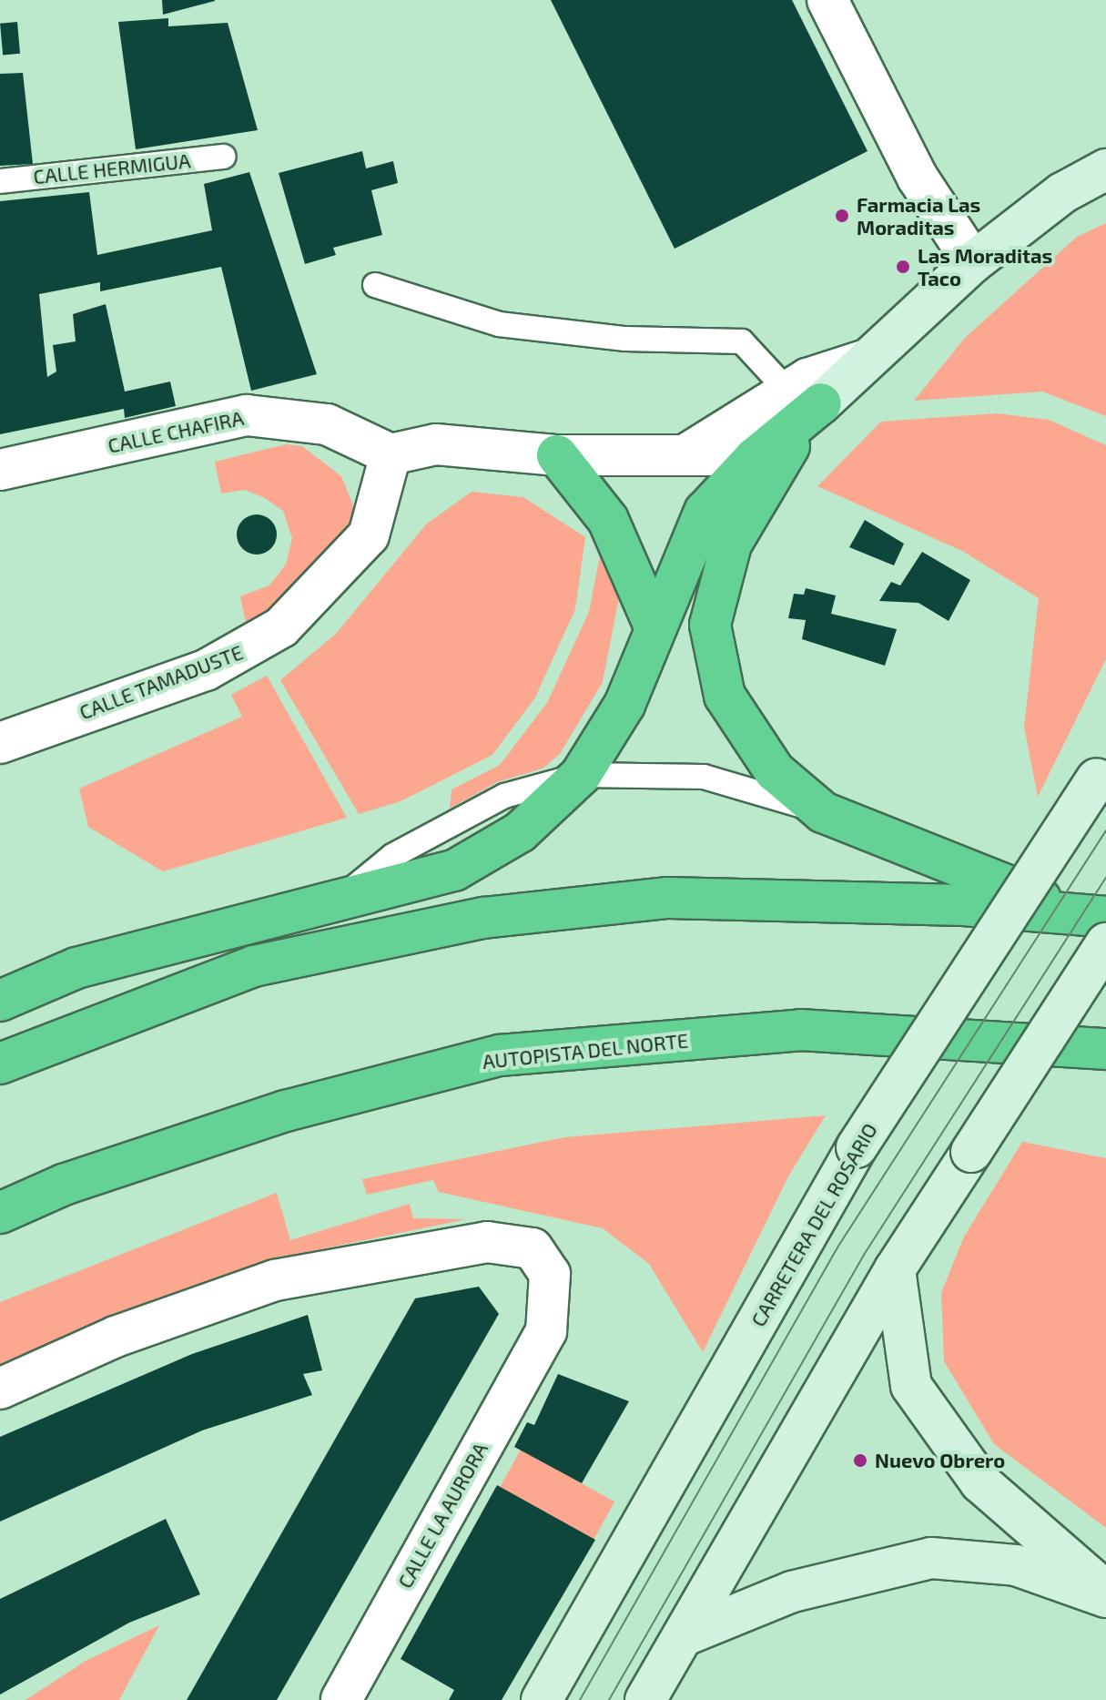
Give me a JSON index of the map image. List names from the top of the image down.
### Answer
{
  "streets": {
    "highway": ["AUTOPISTA DEL NORTE"],
    "main road": ["CARRETERA DEL ROSARIO"],
    "street": ["CALLE CHAFIRA", "CALLE TAMADUSTE", "CALLE LA AURORA"],
    "lane": ["CALLE HERMIGUA"]
  },
  "crossings": [
    ["CALLE CHAFIRA", "CALLE TAMADUSTE"]
  ],
  "places": ["Farmacia Las Moraditas", "Las Moraditas Taco", "Nuevo Obrero"]
}
